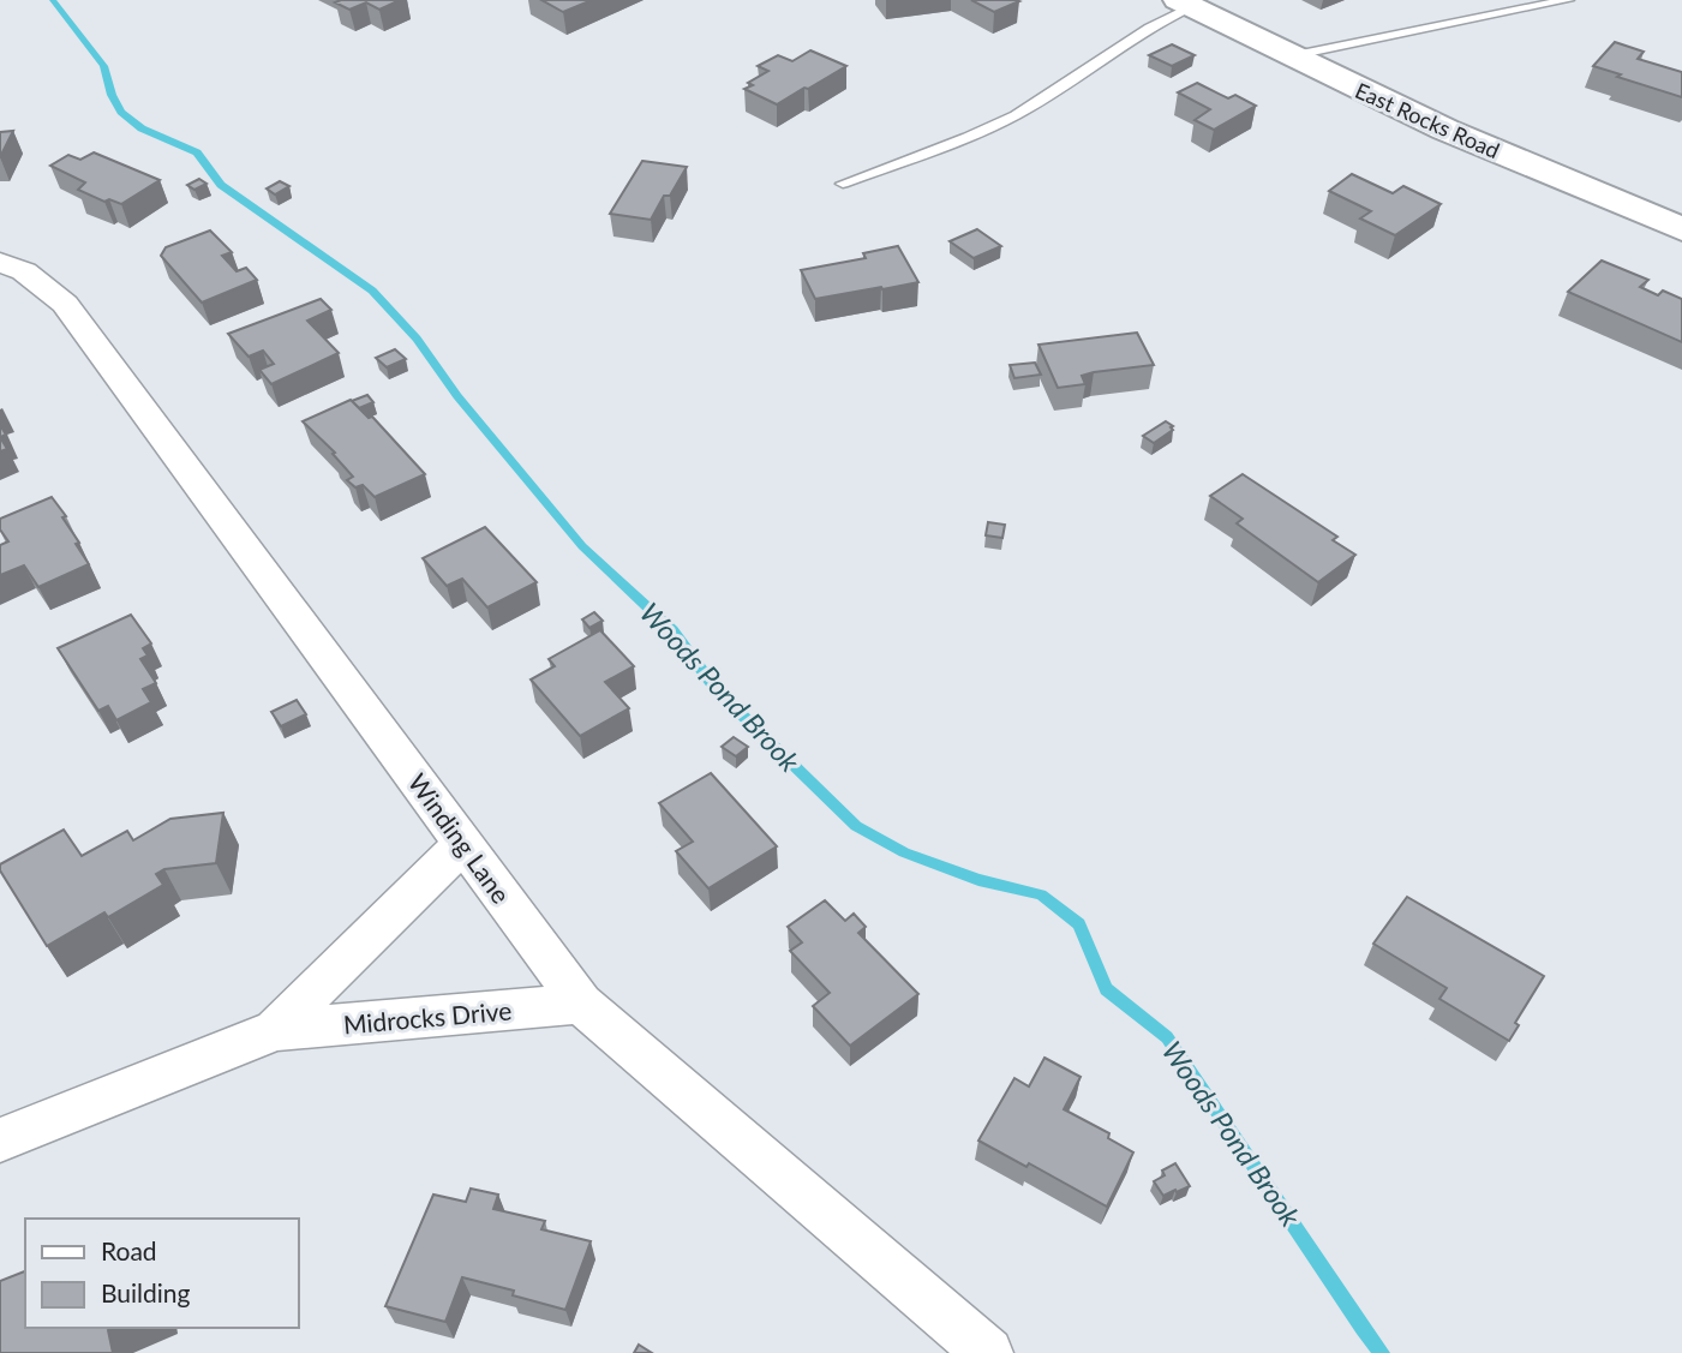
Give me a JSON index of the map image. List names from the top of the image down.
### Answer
{
  "streets": {
    "street": ["East Rocks Road", "Winding Lane", "Midrocks Drive"]
  },
  "crossings": [
    ["Winding Lane", "Midrocks Drive"]
  ],
  "water": ["Woods Pond Brook"],
  "legend": ["Road", "Building"]
}
